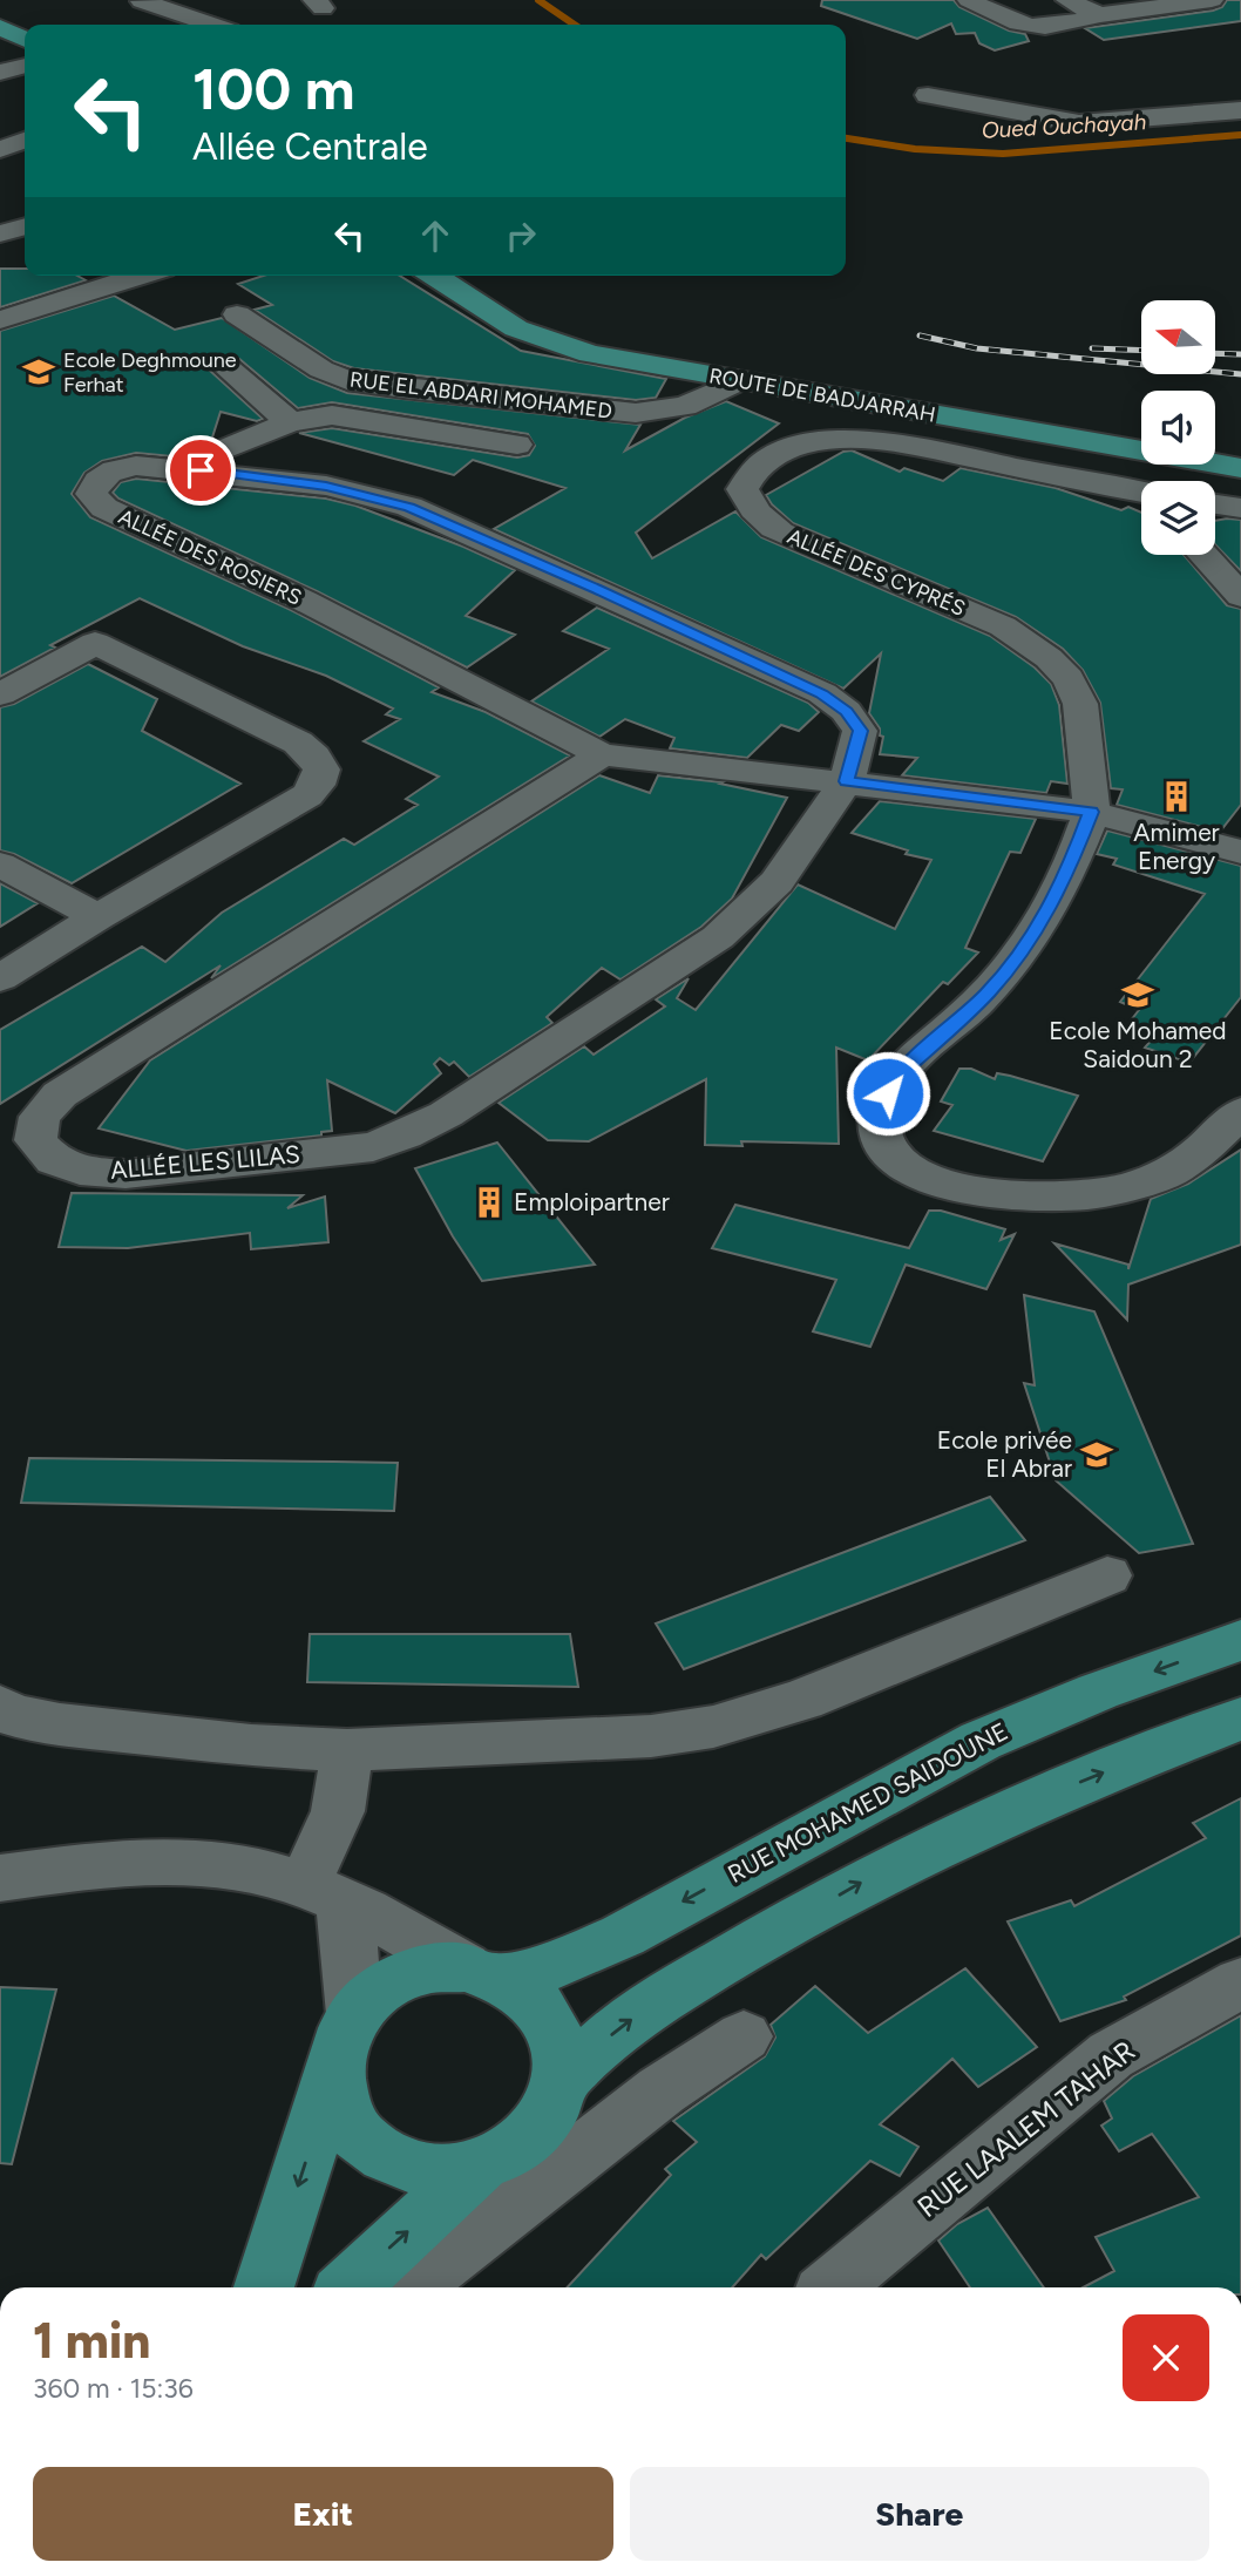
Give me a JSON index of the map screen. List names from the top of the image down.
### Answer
{
  "streets": {
    "main road": ["ROUTE DE BADJARRAH", "RUE MOHAMED SAIDOUNE"],
    "street": [
      "RUE EL ABDARI MOHAMED",
      "ALLÉE DES ROSIERS",
      "ALLÉE DES CYPRÉS",
      "ALLÉE LES LILAS",
      "RUE LAALEM TAHAR"
    ]
  },
  "crossings": [
    ["RUE EL ABDARI MOHAMED", "ROUTE DE BADJARRAH"],
    ["ALLÉE DES ROSIERS", "ALLÉE LES LILAS"]
  ],
  "water": ["Oued Ouchayah"],
  "places": {
    "school or university": ["Ecole Deghmoune Ferhat", "Ecole Mohamed Saidoun 2", "Ecole privée El Abrar"],
    "building": ["Amimer Energy", "Emploipartner"]
  },
  "north": "left",
  "page": {
    "turn": ["100 m", "Allée Centrale"],
    "heading": ["1 min", "360 m · 15:36"],
    "buttons": ["Exit", "Share"]
  }
}
